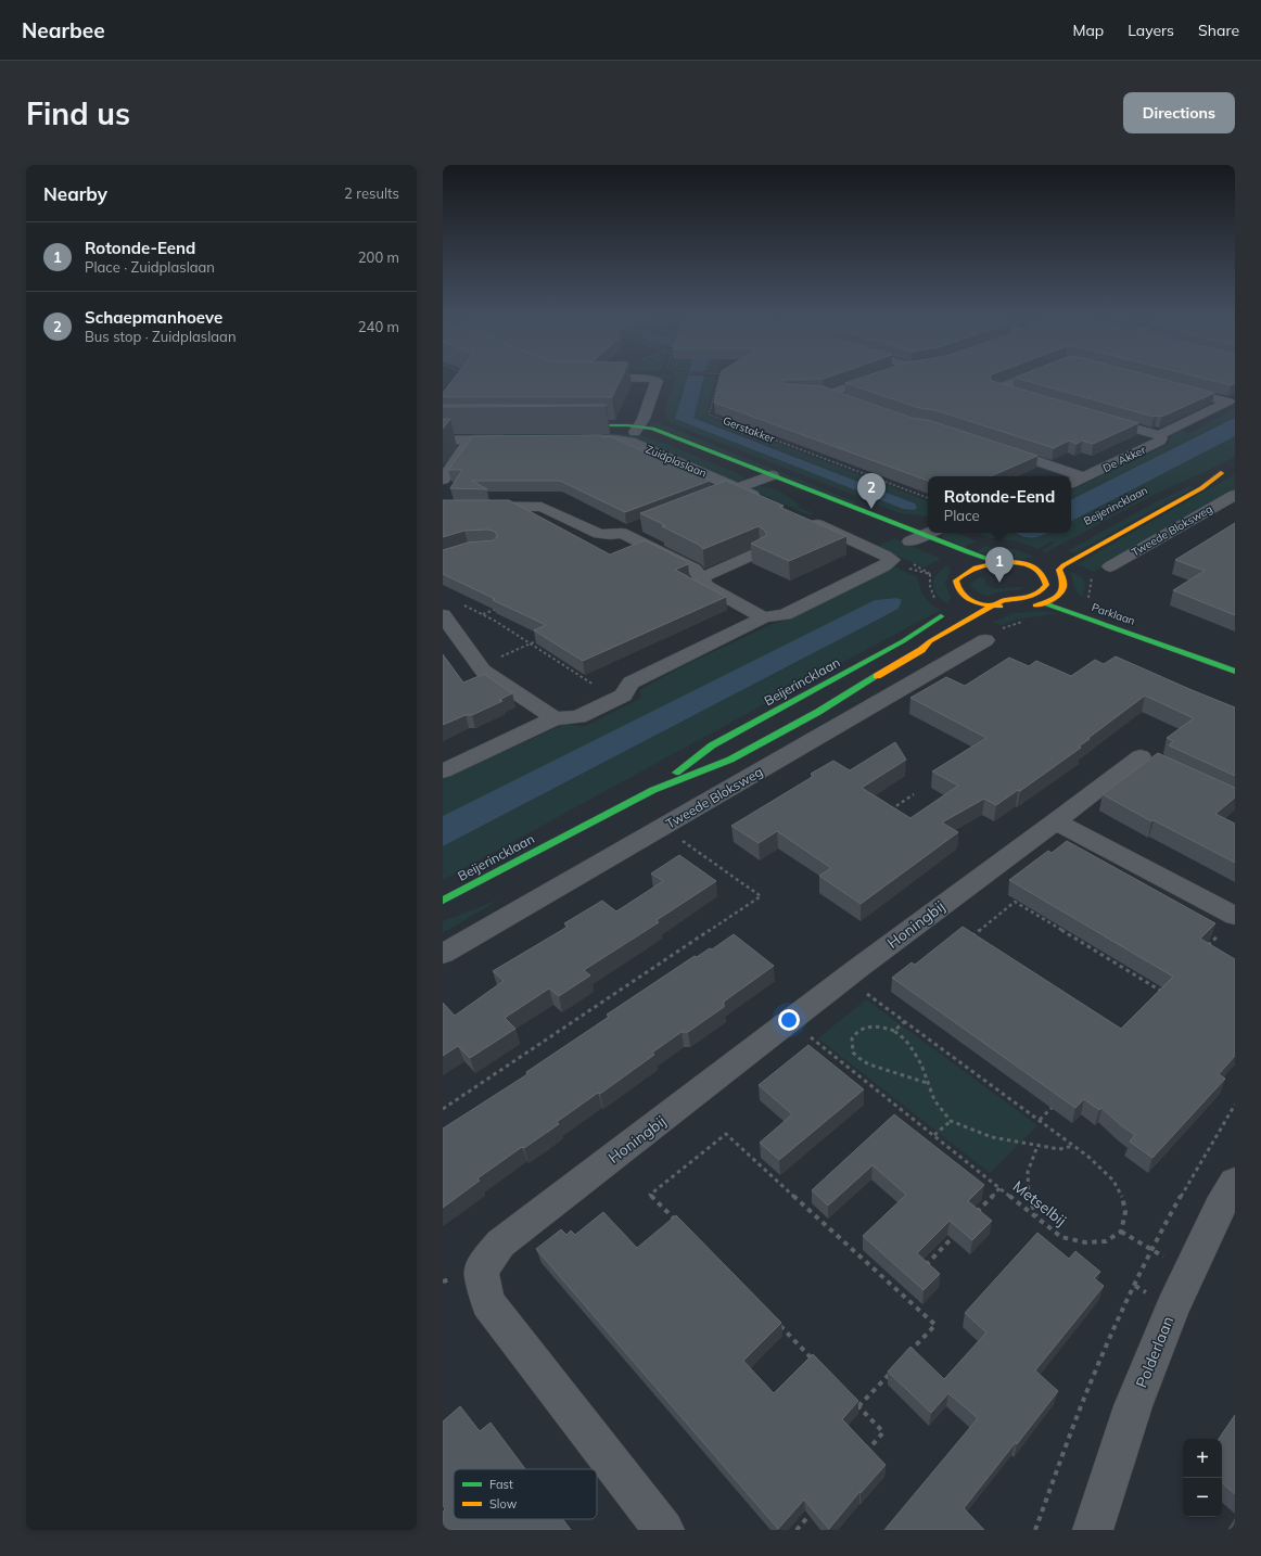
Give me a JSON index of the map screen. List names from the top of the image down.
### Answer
{
  "streets": {
    "main road": ["Zuidplaslaan", "Beijerincklaan", "Parklaan"],
    "street": [
      "De Akker",
      "Tweede Bloksweg",
      "Honingbij",
      "Polderlaan"
    ],
    "path": ["Gerstakker", "Metselbij"]
  },
  "crossings": [
    ["Honingbij", "Metselbij"]
  ],
  "legend": ["Fast", "Slow"],
  "page": {
    "header": "Nearbee",
    "nav": ["Map", "Layers", "Share"],
    "buttons": "Directions",
    "title": "Find us",
    "heading": ["Nearby", "2 results"],
    "list": [
      {
        "mark": "1",
        "name": "Rotonde-Eend",
        "note": "Place · Zuidplaslaan",
        "value": "200 m"
      },
      {
        "mark": "2",
        "name": "Schaepmanhoeve",
        "note": "Bus stop · Zuidplaslaan",
        "value": "240 m"
      }
    ],
    "pins": ["2", "1"],
    "popup": ["Rotonde-Eend", "Place"],
    "map_buttons": ["+", "−"]
  }
}
